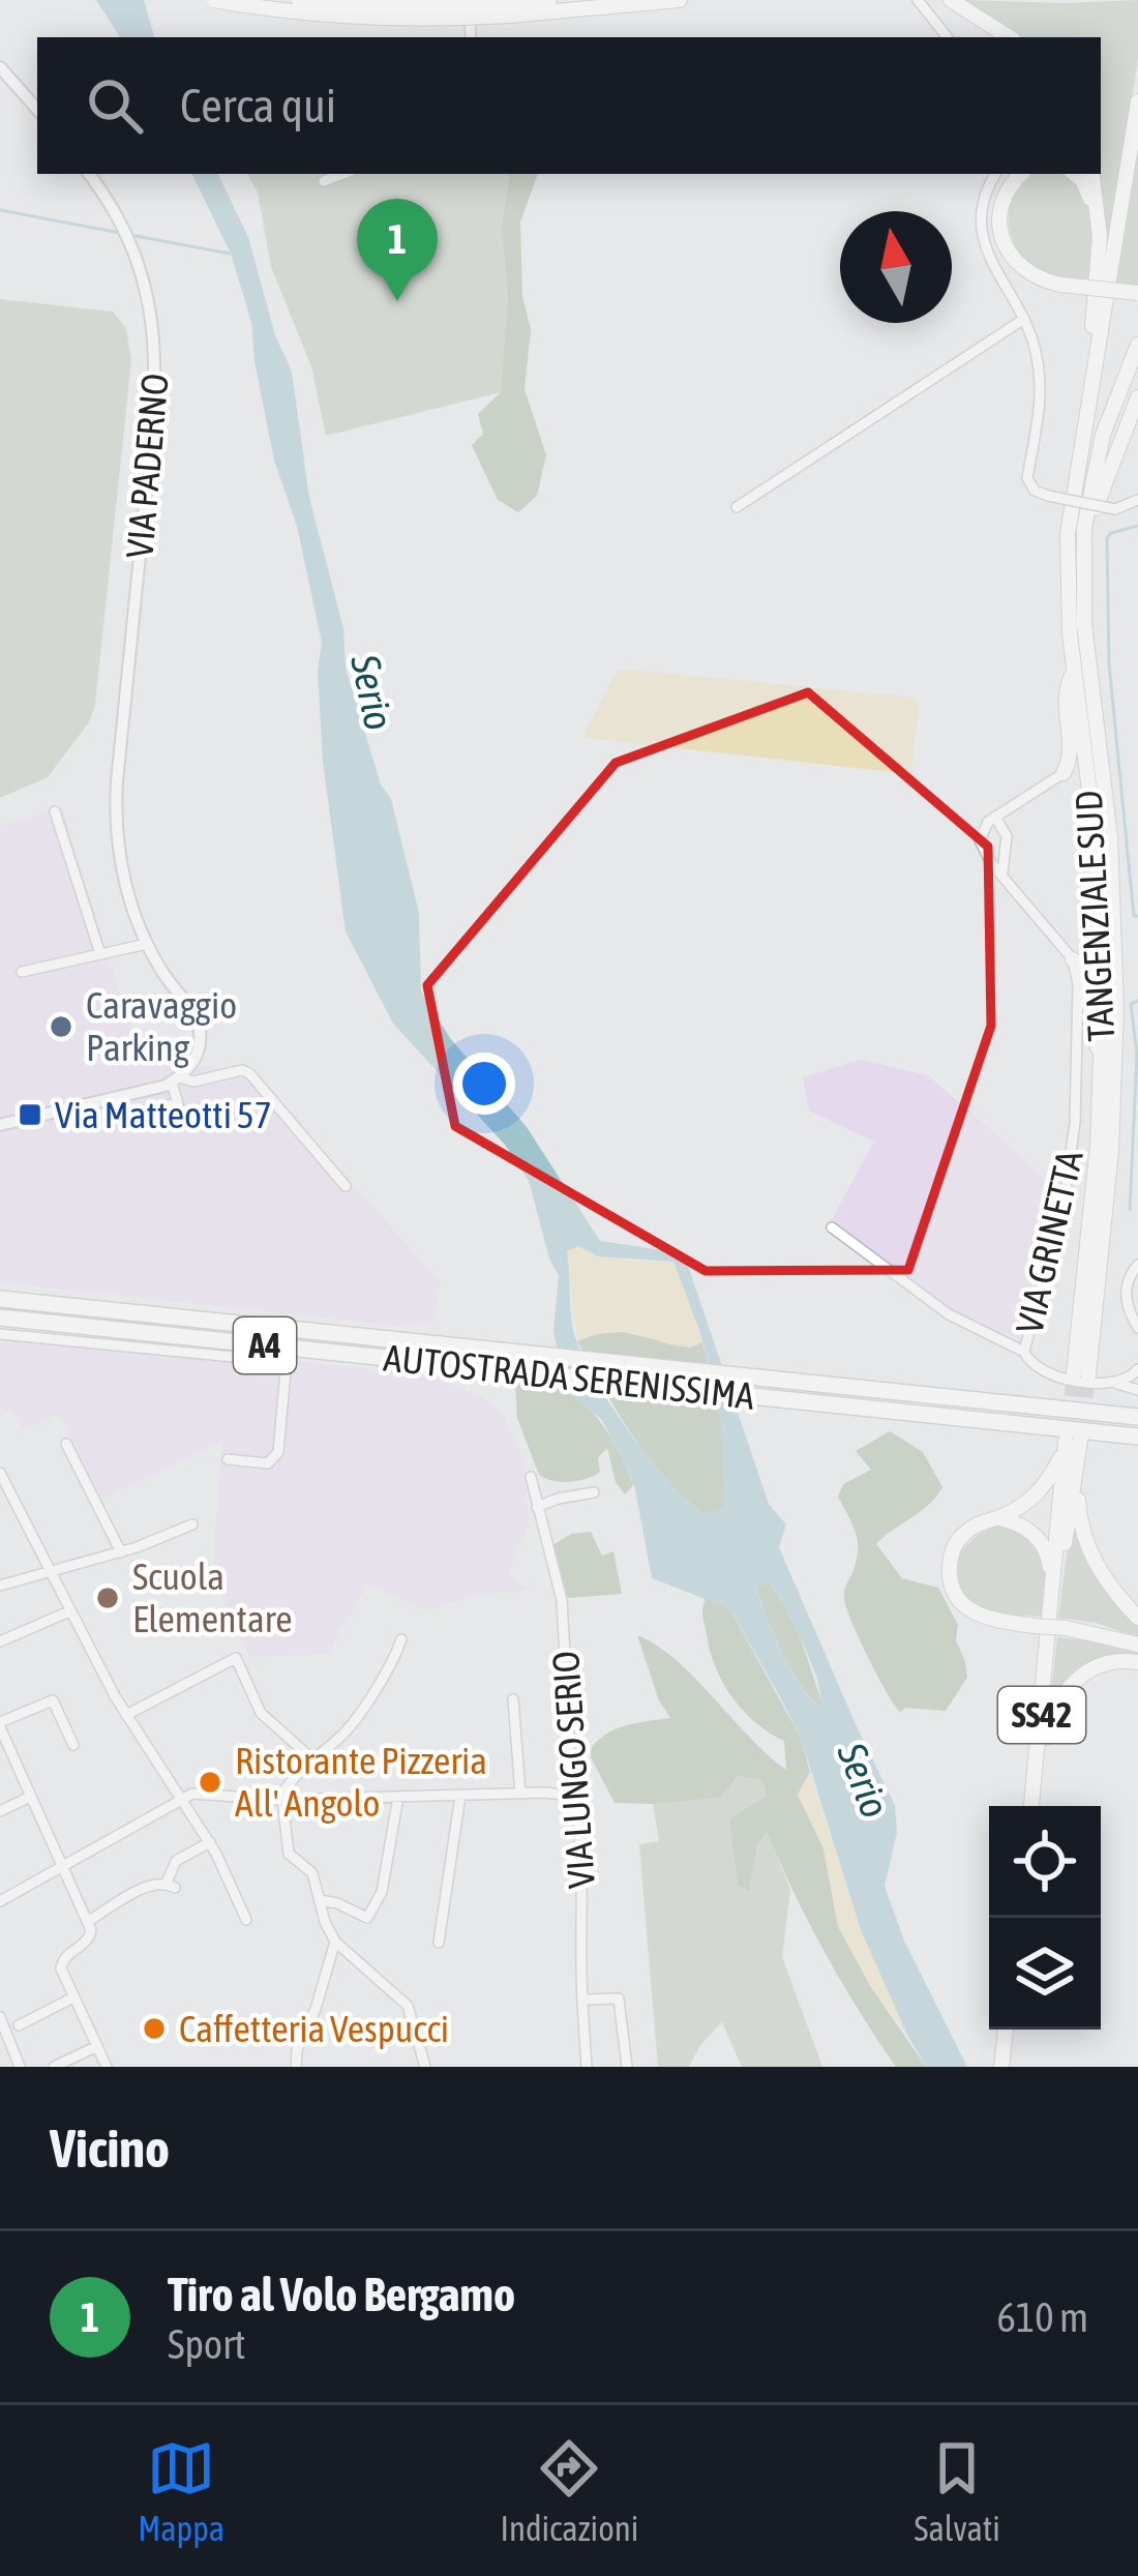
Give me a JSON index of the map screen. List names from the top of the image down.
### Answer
{
  "streets": {
    "highway": [
      "TANGENZIALE SUD",
      "A4",
      "AUTOSTRADA SERENISSIMA",
      "SS42"
    ],
    "street": ["VIA PADERNO", "VIA GRINETTA", "VIA LUNGO SERIO"]
  },
  "water": ["Serio"],
  "places": {
    "other": [
      "Caravaggio Parking",
      "Scuola Elementare",
      "Ristorante Pizzeria All' Angolo",
      "Caffetteria Vespucci"
    ],
    "transit": ["Via Matteotti 57"]
  },
  "north": "top",
  "page": {
    "search": "Cerca qui",
    "pins": "1",
    "heading": "Vicino",
    "list": [
      {
        "mark": "1",
        "name": "Tiro al Volo Bergamo",
        "note": "Sport",
        "value": "610 m"
      }
    ],
    "nav": ["Mappa", "Indicazioni", "Salvati"]
  }
}
